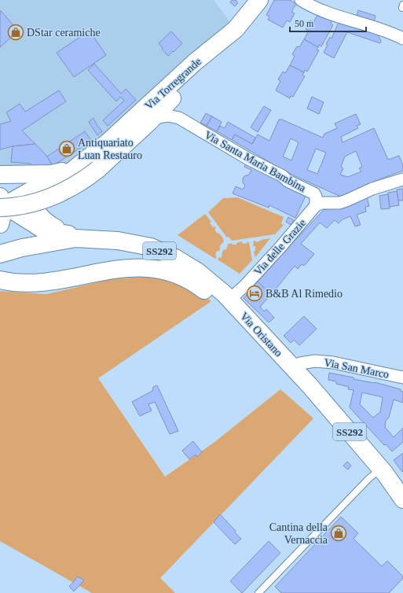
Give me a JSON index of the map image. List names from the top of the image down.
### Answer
{
  "streets": {
    "main road": ["Via Torregrande", "SS292", "Via Oristano"],
    "street": ["Via Santa Maria Bambina", "Via delle Grazie", "Via San Marco"]
  },
  "crossings": [
    ["Via Torregrande", "Via Oristano"],
    ["Via Santa Maria Bambina", "Via delle Grazie"],
    ["Via delle Grazie", "Via Oristano"],
    ["Via Oristano", "Via San Marco"]
  ],
  "places": {
    "shop": ["DStar ceramiche", "Antiquariato Luan Restauro", "Cantina della Vernaccia"],
    "hotel": ["B&B Al Rimedio"]
  },
  "scale_bar": "50 m"
}
